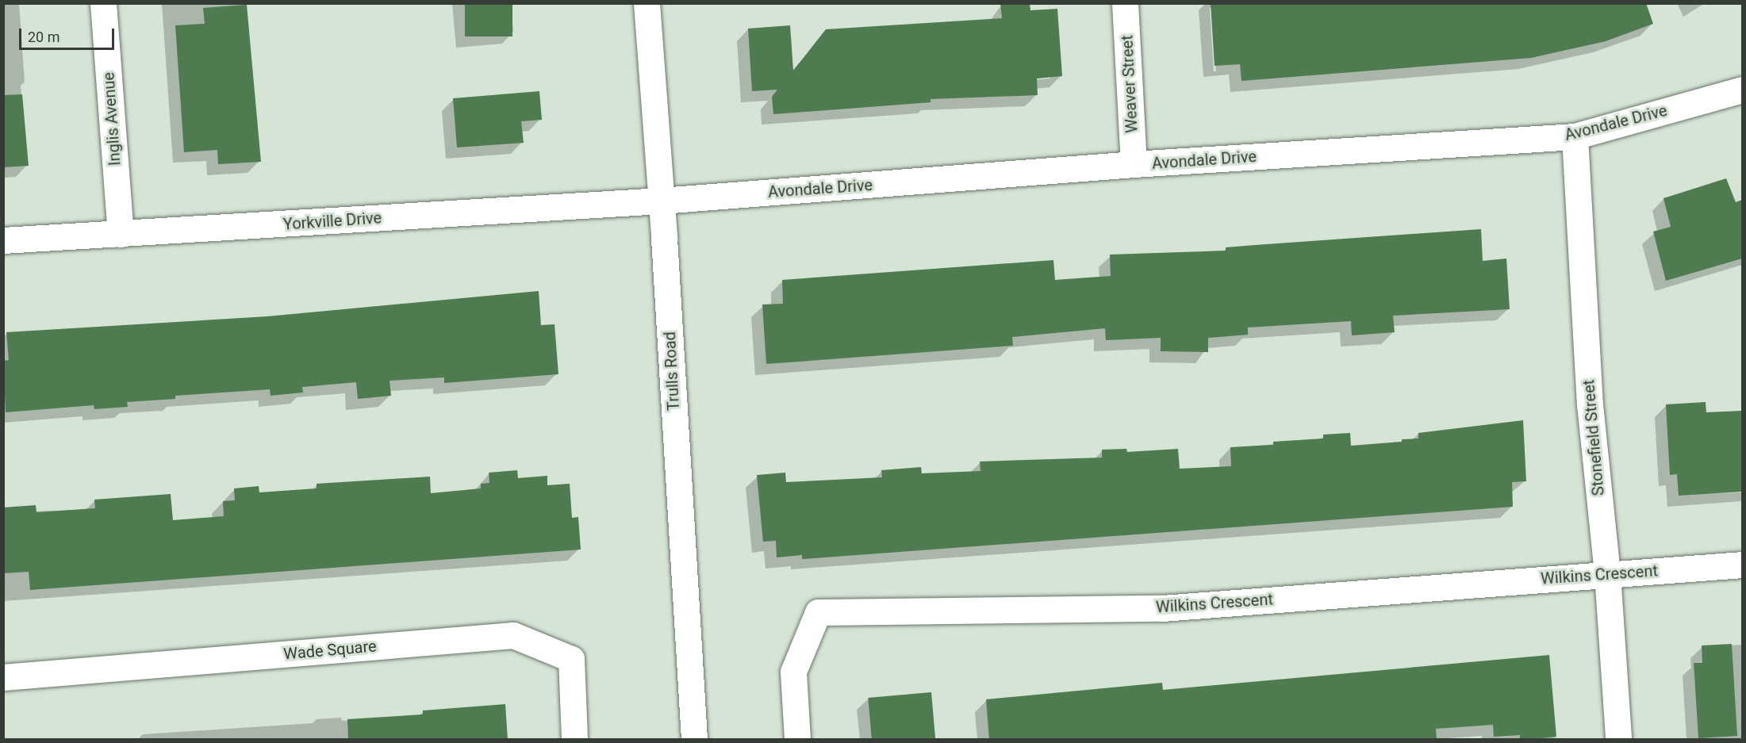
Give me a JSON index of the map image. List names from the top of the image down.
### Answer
{
  "streets": {
    "street": [
      "Weaver Street",
      "Inglis Avenue",
      "Avondale Drive",
      "Yorkville Drive",
      "Trulls Road",
      "Stonefield Street",
      "Wilkins Crescent",
      "Wade Square"
    ]
  },
  "crossings": [
    ["Weaver Street", "Avondale Drive"],
    ["Inglis Avenue", "Yorkville Drive"],
    ["Avondale Drive", "Yorkville Drive"],
    ["Avondale Drive", "Trulls Road"],
    ["Avondale Drive", "Stonefield Street"],
    ["Yorkville Drive", "Trulls Road"],
    ["Stonefield Street", "Wilkins Crescent"]
  ],
  "scale_bar": "20 m"
}
